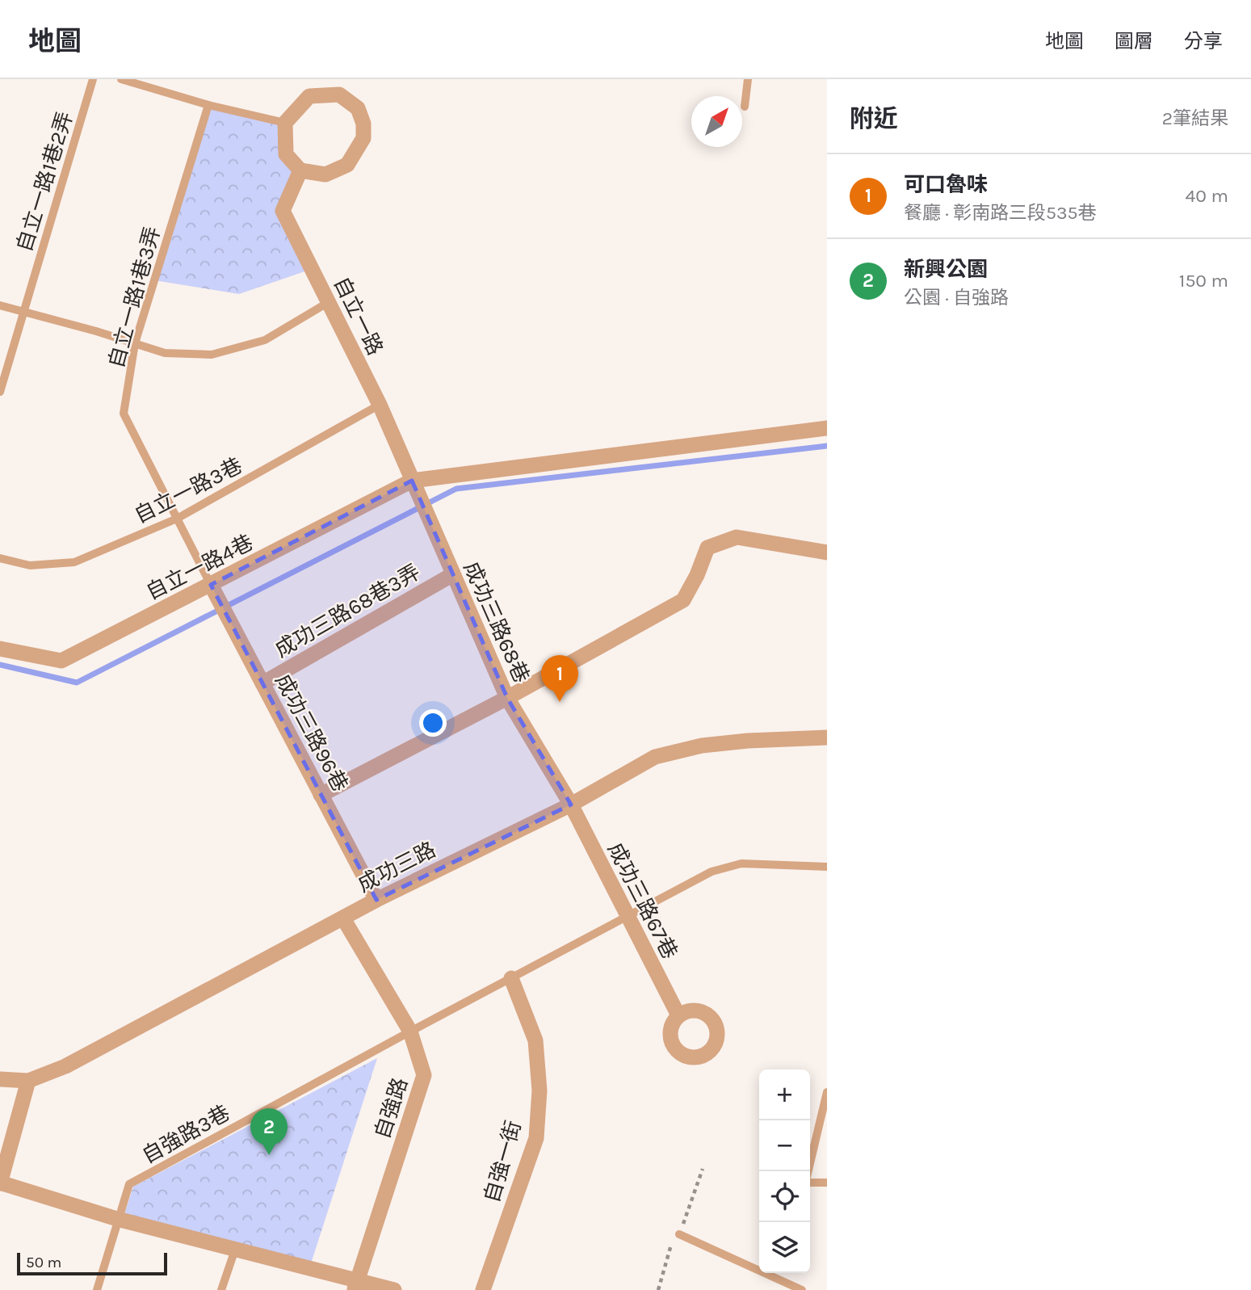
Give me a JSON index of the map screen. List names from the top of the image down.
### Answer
{
  "streets": {
    "street": [
      "自立一路",
      "自立一路4巷",
      "成功三路68巷3弄",
      "成功三路68巷",
      "成功三路96巷",
      "成功三路",
      "成功三路67巷",
      "自強路",
      "自強一街"
    ],
    "lane": [
      "自立一路1巷2弄",
      "自立一路1巷3弄",
      "自立一路3巷",
      "自強路3巷"
    ]
  },
  "crossings": [
    ["自立一路1巷3弄", "自立一路3巷"],
    ["自立一路1巷3弄", "自立一路4巷"],
    ["自立一路1巷3弄", "成功三路96巷"],
    ["自立一路", "自立一路3巷"],
    ["自立一路", "自立一路4巷"],
    ["自立一路", "成功三路68巷"],
    ["自立一路4巷", "成功三路68巷"],
    ["自立一路4巷", "成功三路96巷"],
    ["成功三路68巷3弄", "成功三路68巷"],
    ["成功三路68巷3弄", "成功三路96巷"],
    ["成功三路68巷", "成功三路"],
    ["成功三路68巷", "成功三路67巷"],
    ["成功三路96巷", "成功三路"],
    ["成功三路", "成功三路67巷"],
    ["成功三路", "自強路"],
    ["成功三路67巷", "自強路3巷"],
    ["自強路", "自強路3巷"],
    ["自強路3巷", "自強一街"]
  ],
  "scale_bar": "50 m",
  "north": "top right",
  "page": {
    "header": "地圖",
    "nav": ["地圖", "圖層", "分享"],
    "heading": ["附近", "2筆結果"],
    "list": [
      {
        "mark": "1",
        "name": "可口魯味",
        "note": "餐廳 · 彰南路三段535巷",
        "value": "40 m"
      },
      {
        "mark": "2",
        "name": "新興公園",
        "note": "公園 · 自強路",
        "value": "150 m"
      }
    ],
    "pins": ["1", "2"],
    "map_buttons": ["+", "−"],
    "scale": "50 m"
  }
}
